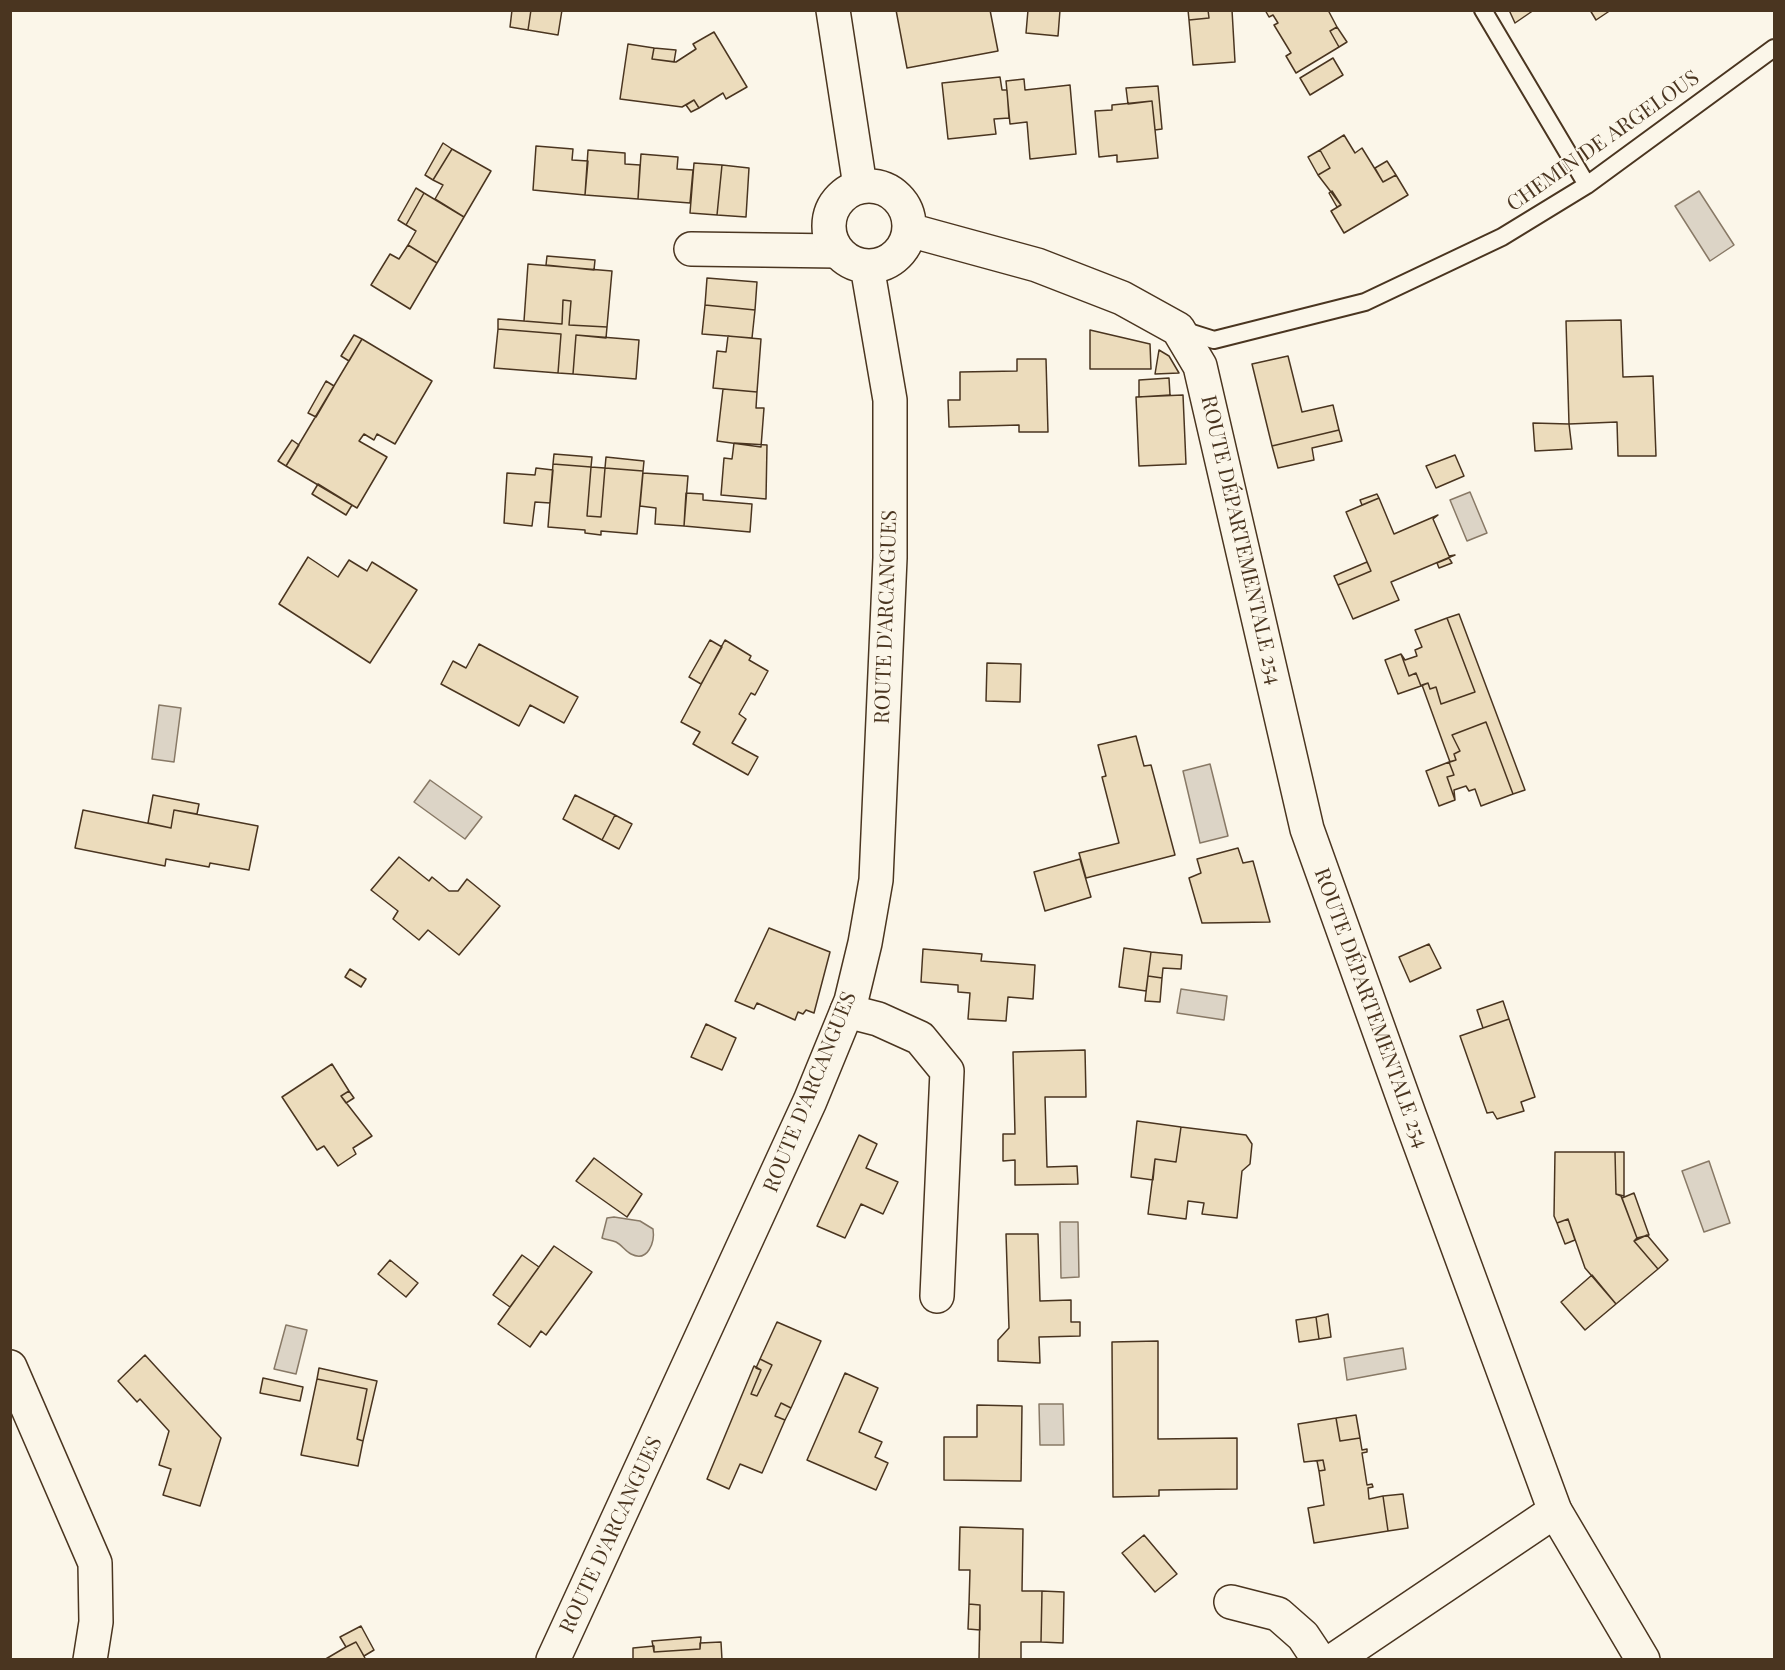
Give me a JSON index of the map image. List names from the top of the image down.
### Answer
{
  "streets": {
    "street": ["ROUTE DÉPARTEMENTALE 254", "ROUTE D'ARCANGUES"],
    "lane": ["CHEMIN DE ARGELOUS"]
  },
  "crossings": [
    ["CHEMIN DE ARGELOUS", "ROUTE DÉPARTEMENTALE 254"]
  ]
}
